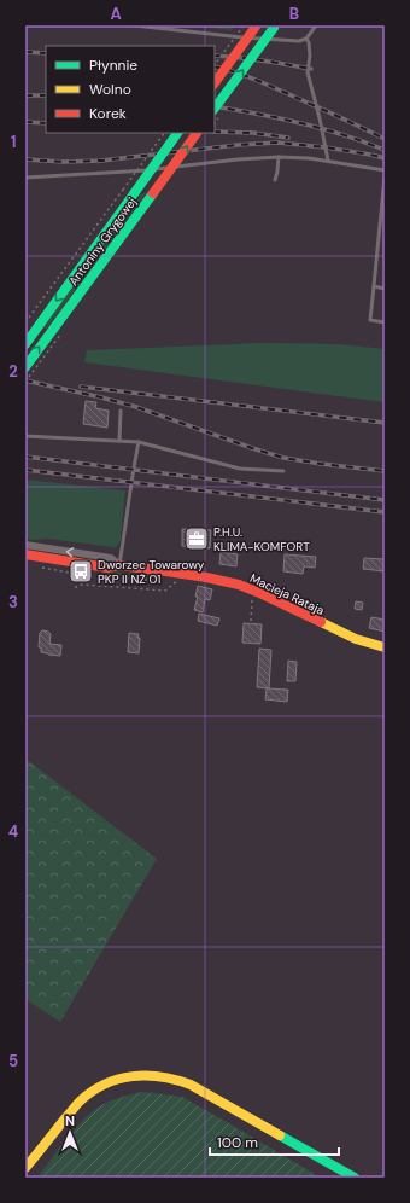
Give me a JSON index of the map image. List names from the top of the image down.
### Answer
{
  "streets": {
    "street": ["Antoniny Grygowej", "Macieja Rataja"]
  },
  "places": {
    "office": ["P.H.U. KLIMA-KOMFORT"],
    "bus stop": ["Dworzec Towarowy PKP II NŻ 01"]
  },
  "legend": ["Płynnie", "Wolno", "Korek"],
  "scale_bar": "100 m",
  "north": "top",
  "grid": {
    "columns": ["A", "B"],
    "rows": [
      "1",
      "2",
      "3",
      "4",
      "5"
    ]
  }
}
